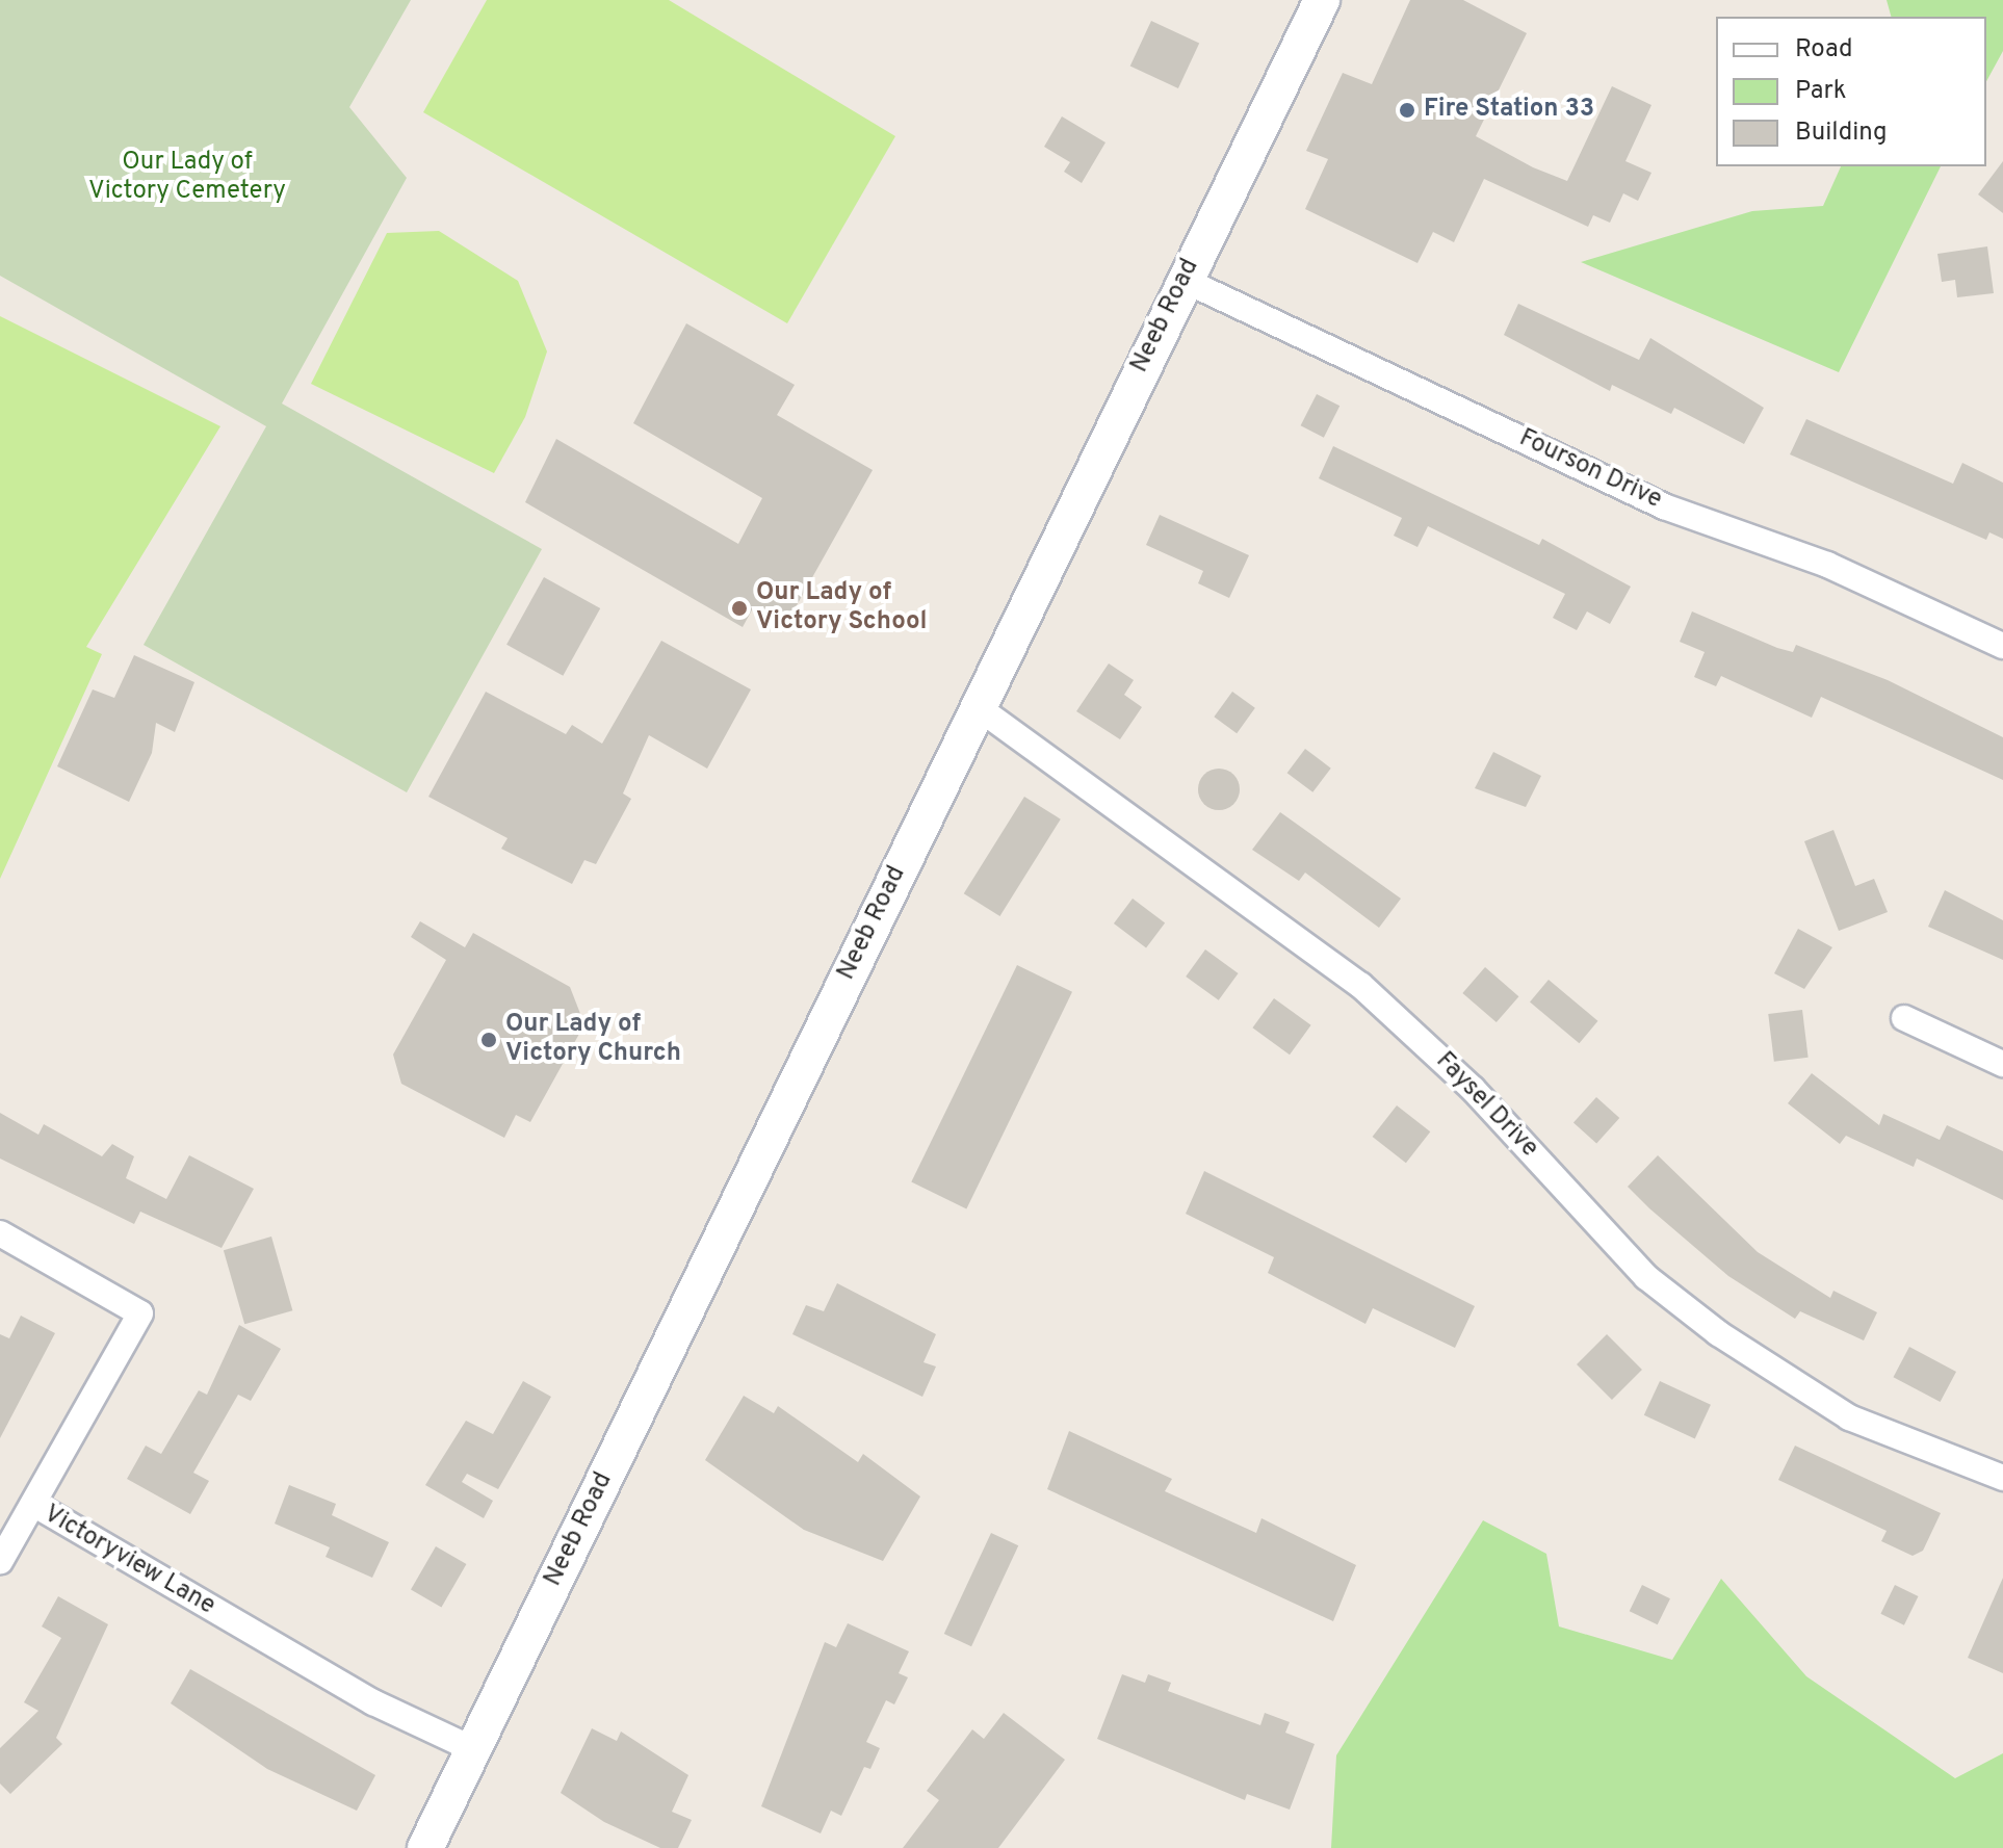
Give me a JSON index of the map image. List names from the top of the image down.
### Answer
{
  "streets": {
    "street": [
      "Neeb Road",
      "Fourson Drive",
      "Faysel Drive",
      "Victoryview Lane"
    ]
  },
  "crossings": [
    ["Neeb Road", "Fourson Drive"],
    ["Neeb Road", "Faysel Drive"],
    ["Neeb Road", "Victoryview Lane"]
  ],
  "parks": ["Our Lady of Victory Cemetery"],
  "places": ["Fire Station 33", "Our Lady of Victory School", "Our Lady of Victory Church"],
  "legend": ["Road", "Park", "Building"]
}
